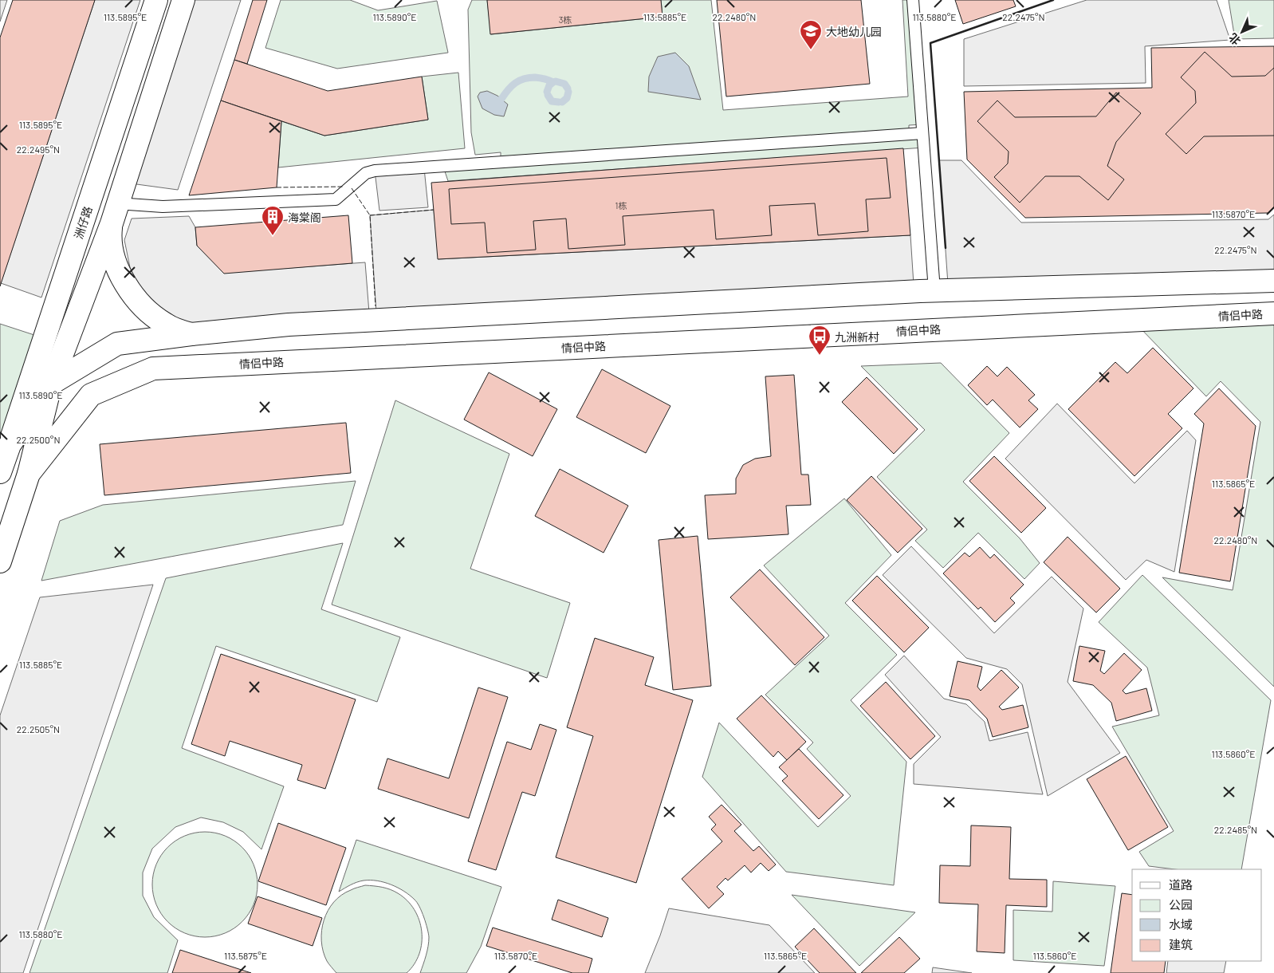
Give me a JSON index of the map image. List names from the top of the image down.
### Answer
{
  "streets": {
    "main road": ["洲仔路", "情侣中路"]
  },
  "places": {
    "school or university": ["大地幼儿园"],
    "building": ["海棠阁"],
    "bus stop": ["九洲新村"]
  },
  "house_numbers": ["3栋", "1栋"],
  "legend": [
    "道路",
    "公园",
    "水域",
    "建筑"
  ],
  "north": "bottom left",
  "coordinates": [
    "113.5895°E",
    "113.5890°E",
    "113.5885°E",
    "22.2480°N",
    "113.5880°E",
    "22.2475°N",
    "22.2495°N",
    "113.5870°E",
    "22.2500°N",
    "113.5865°E",
    "22.2505°N",
    "113.5860°E",
    "22.2485°N",
    "113.5875°E"
  ]
}
